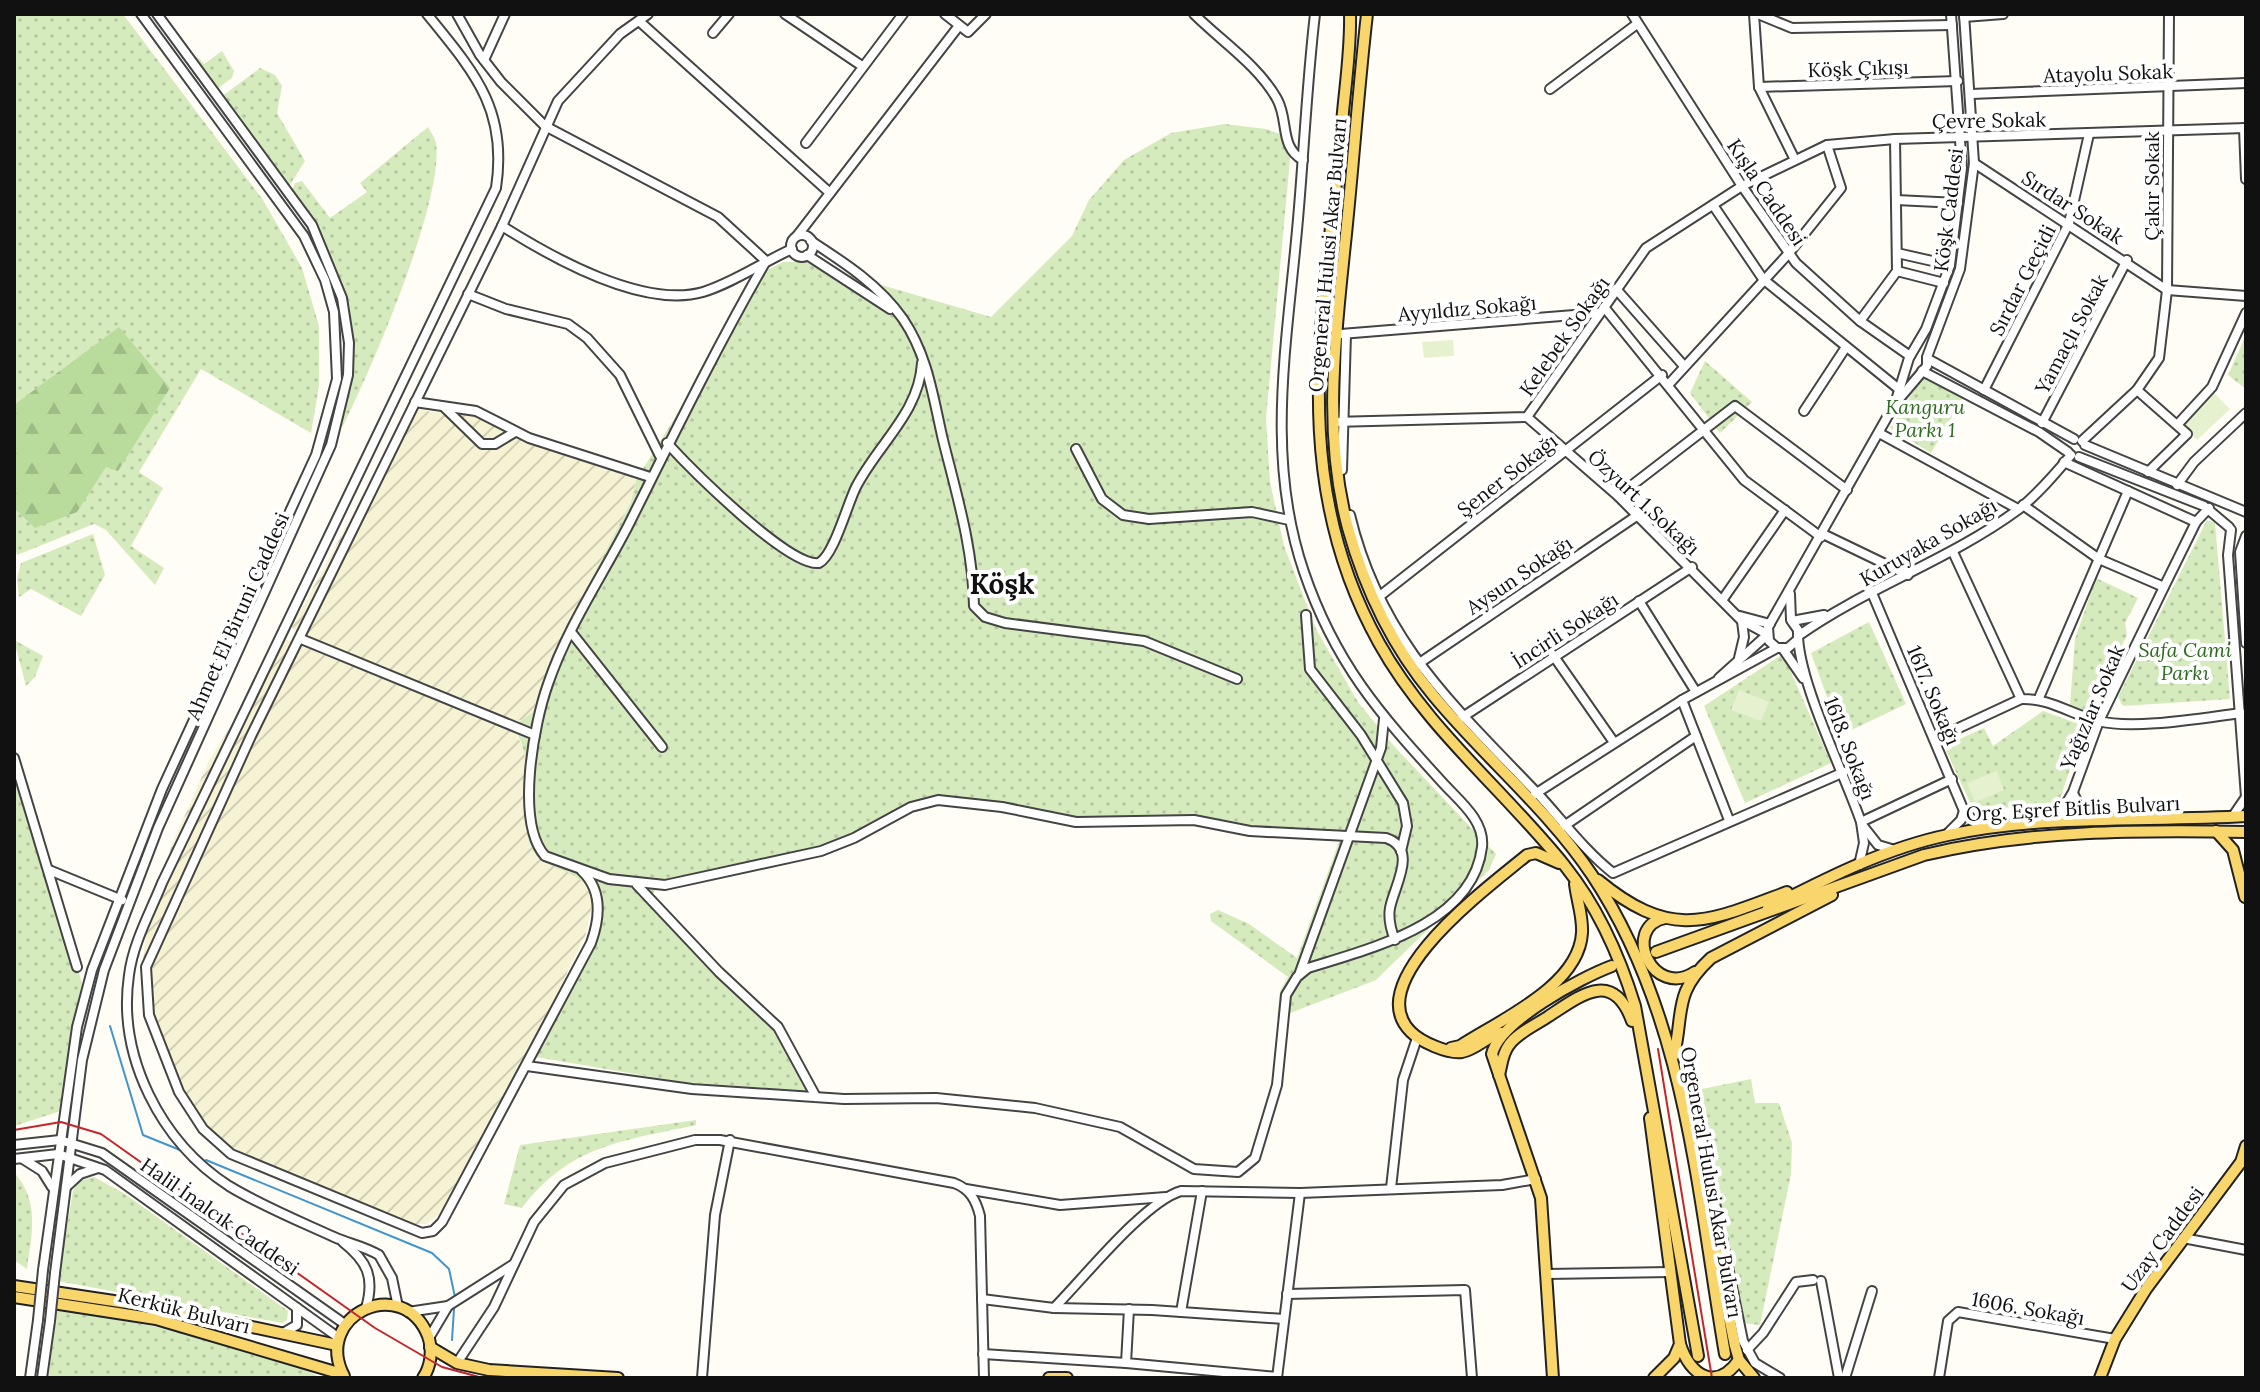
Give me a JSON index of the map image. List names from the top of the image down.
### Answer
{
  "streets": {
    "main road": [
      "Orgeneral Hulusi Akar Bulvarı",
      "Org. Eşref Bitlis Bulvarı",
      "Uzay Caddesi",
      "Kerkük Bulvarı"
    ],
    "street": [
      "Köşk Çıkışı",
      "Atayolu Sokak",
      "Çevre Sokak",
      "Çakır Sokak",
      "Kışla Caddesi",
      "Sırdar Sokak",
      "Köşk Caddesi",
      "Sırdar Geçidi",
      "Ayyıldız Sokağı",
      "Yamaçlı Sokak",
      "Kelebek Sokağı",
      "Şener Sokağı",
      "Özyurt 1.Sokağı",
      "Kuruyaka Sokağı",
      "Aysun Sokağı",
      "Ahmet El Biruni Caddesi",
      "İncirli Sokağı",
      "1617. Sokağı",
      "Yağızlar Sokak",
      "1618. Sokağı",
      "Halil İnalcık Caddesi",
      "1606. Sokağı"
    ]
  },
  "crossings": [
    ["Köşk Çıkışı", "Köşk Caddesi"],
    ["Atayolu Sokak", "Çakır Sokak"],
    ["Atayolu Sokak", "Köşk Caddesi"],
    ["Çevre Sokak", "Çakır Sokak"],
    ["Çevre Sokak", "Kışla Caddesi"],
    ["Çevre Sokak", "Köşk Caddesi"],
    ["Çevre Sokak", "Sırdar Geçidi"],
    ["Çevre Sokak", "Kelebek Sokağı"],
    ["Çakır Sokak", "Sırdar Sokak"],
    ["Kışla Caddesi", "Köşk Caddesi"],
    ["Kışla Caddesi", "Kelebek Sokağı"],
    ["Sırdar Sokak", "Köşk Caddesi"],
    ["Sırdar Sokak", "Sırdar Geçidi"],
    ["Sırdar Sokak", "Yamaçlı Sokak"],
    ["Orgeneral Hulusi Akar Bulvarı", "Ayyıldız Sokağı"],
    ["Orgeneral Hulusi Akar Bulvarı", "Kelebek Sokağı"],
    ["Orgeneral Hulusi Akar Bulvarı", "Şener Sokağı"],
    ["Orgeneral Hulusi Akar Bulvarı", "İncirli Sokağı"],
    ["Ayyıldız Sokağı", "Kelebek Sokağı"],
    ["Kelebek Sokağı", "Özyurt 1.Sokağı"],
    ["Şener Sokağı", "Özyurt 1.Sokağı"],
    ["Özyurt 1.Sokağı", "Aysun Sokağı"],
    ["Özyurt 1.Sokağı", "İncirli Sokağı"],
    ["Kuruyaka Sokağı", "1617. Sokağı"],
    ["Kuruyaka Sokağı", "1618. Sokağı"],
    ["Ahmet El Biruni Caddesi", "Halil İnalcık Caddesi"],
    ["1617. Sokağı", "Org. Eşref Bitlis Bulvarı"],
    ["Yağızlar Sokak", "Org. Eşref Bitlis Bulvarı"],
    ["1618. Sokağı", "Org. Eşref Bitlis Bulvarı"],
    ["Halil İnalcık Caddesi", "Kerkük Bulvarı"],
    ["Uzay Caddesi", "1606. Sokağı"]
  ],
  "districts": ["Köşk"],
  "parks": ["Kanguru Parkı 1", "Safa Cami Parkı"]
}
